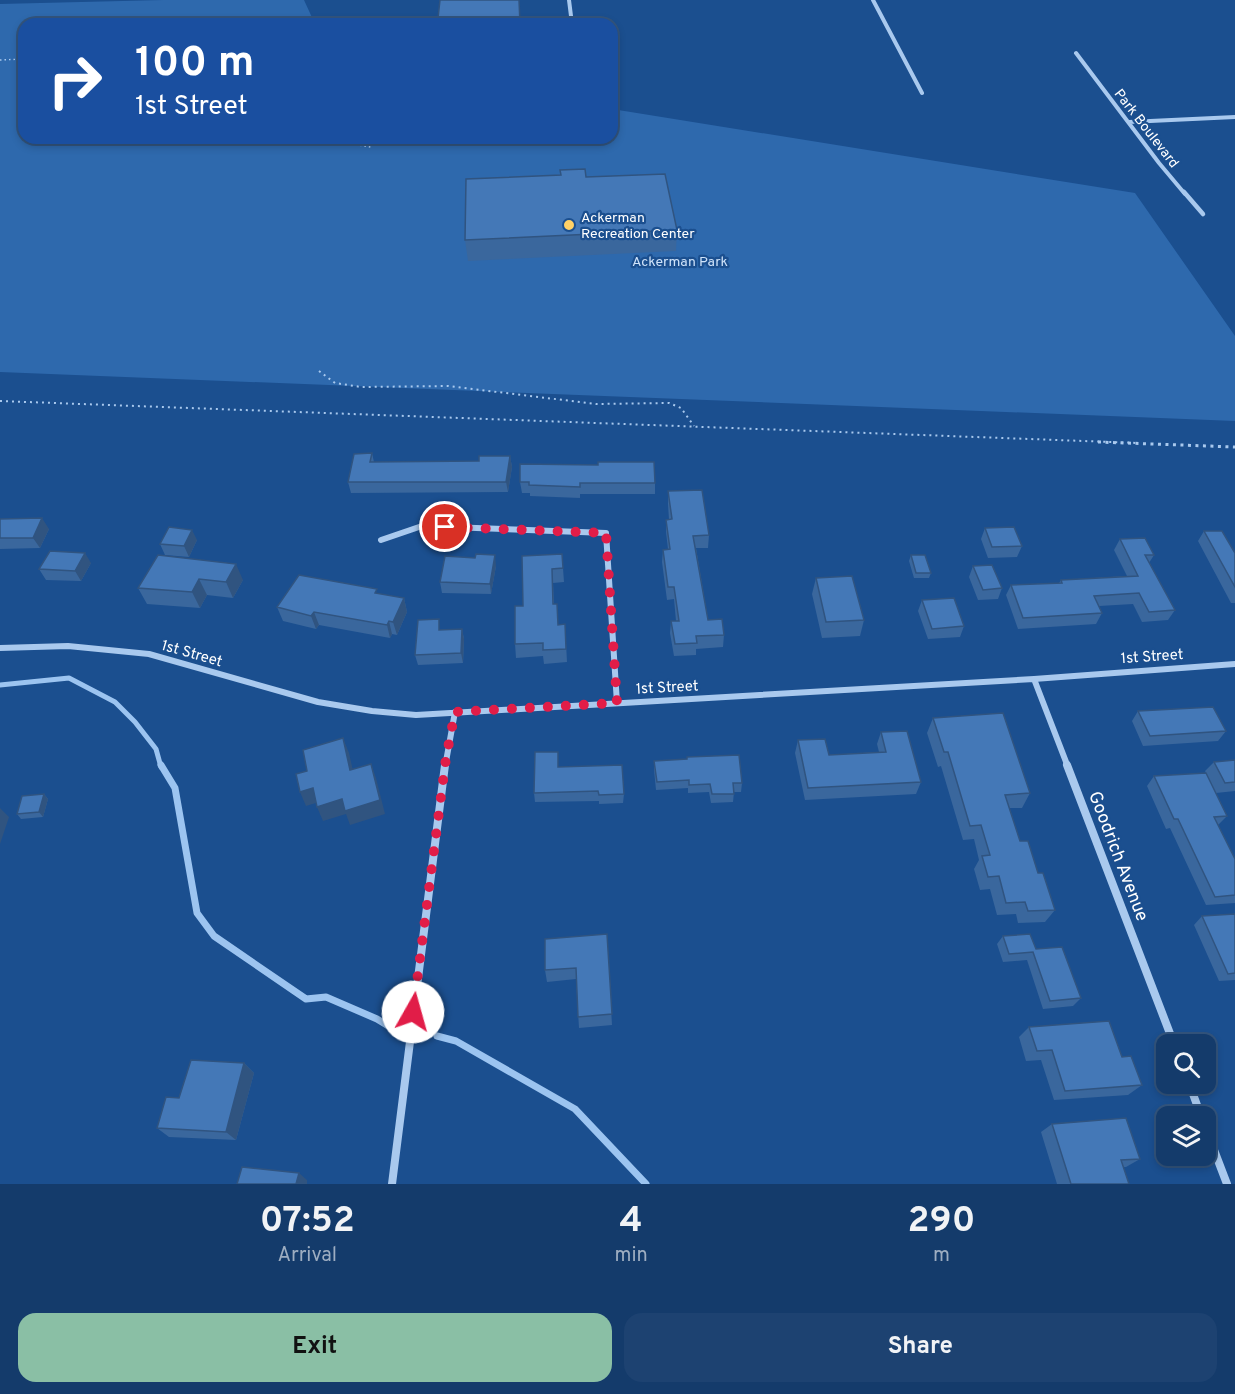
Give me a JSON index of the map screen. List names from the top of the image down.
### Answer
{
  "streets": {
    "street": ["Park Boulevard", "1st Street", "Goodrich Avenue"]
  },
  "crossings": [
    ["1st Street", "Goodrich Avenue"]
  ],
  "parks": ["Ackerman Park"],
  "places": ["Ackerman Recreation Center"],
  "page": {
    "turn": ["100 m", "1st Street"],
    "eta": [
      "07:52",
      "Arrival",
      "4",
      "min",
      "290",
      "m"
    ],
    "buttons": ["Exit", "Share"]
  }
}
